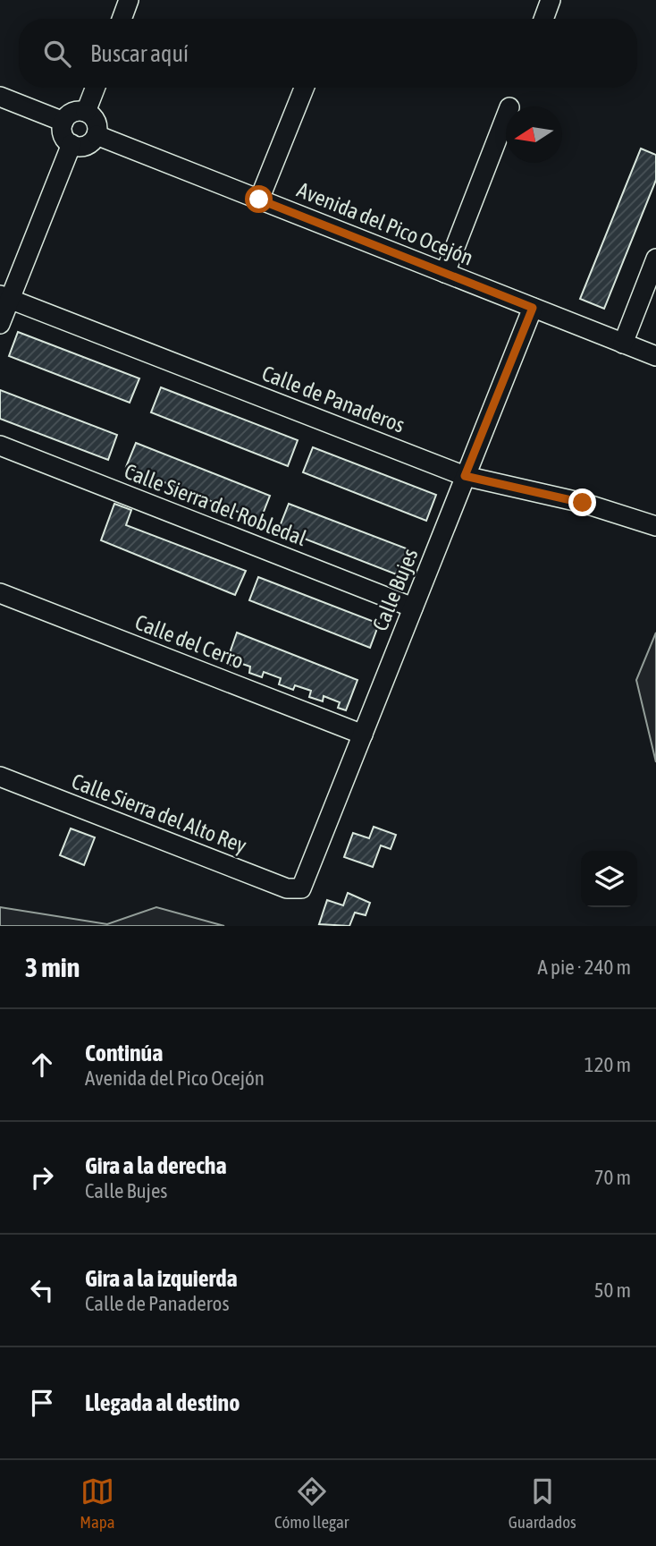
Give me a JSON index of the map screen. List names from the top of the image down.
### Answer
{
  "streets": {
    "street": [
      "Avenida del Pico Ocejón",
      "Calle de Panaderos",
      "Calle Sierra del Robledal",
      "Calle Bujes",
      "Calle del Cerro",
      "Calle Sierra del Alto Rey"
    ]
  },
  "crossings": [
    ["Avenida del Pico Ocejón", "Calle Bujes"],
    ["Calle de Panaderos", "Calle Bujes"],
    ["Calle Sierra del Robledal", "Calle Bujes"],
    ["Calle Bujes", "Calle del Cerro"],
    ["Calle Bujes", "Calle Sierra del Alto Rey"]
  ],
  "north": "left",
  "page": {
    "search": "Buscar aquí",
    "heading": ["3 min", "A pie · 240 m"],
    "list": [
      ["Continúa", "Avenida del Pico Ocejón", "120 m"],
      ["Gira a la derecha", "Calle Bujes", "70 m"],
      ["Gira a la izquierda", "Calle de Panaderos", "50 m"],
      "Llegada al destino"
    ],
    "nav": ["Mapa", "Cómo llegar", "Guardados"]
  }
}
